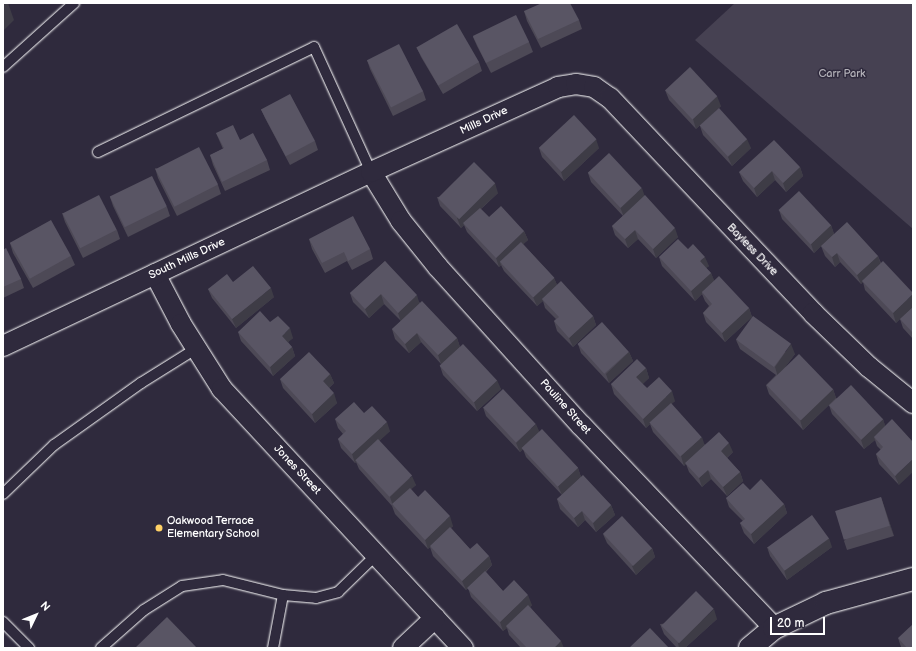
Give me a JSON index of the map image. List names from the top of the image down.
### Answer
{
  "streets": {
    "street": [
      "Mills Drive",
      "Bayless Drive",
      "South Mills Drive",
      "Pauline Street",
      "Jones Street"
    ]
  },
  "crossings": [
    ["Mills Drive", "Bayless Drive"],
    ["Mills Drive", "South Mills Drive"],
    ["Mills Drive", "Pauline Street"],
    ["South Mills Drive", "Pauline Street"],
    ["South Mills Drive", "Jones Street"]
  ],
  "parks": ["Carr Park"],
  "places": ["Oakwood Terrace Elementary School"],
  "scale_bar": "20 m",
  "north": "top right"
}
